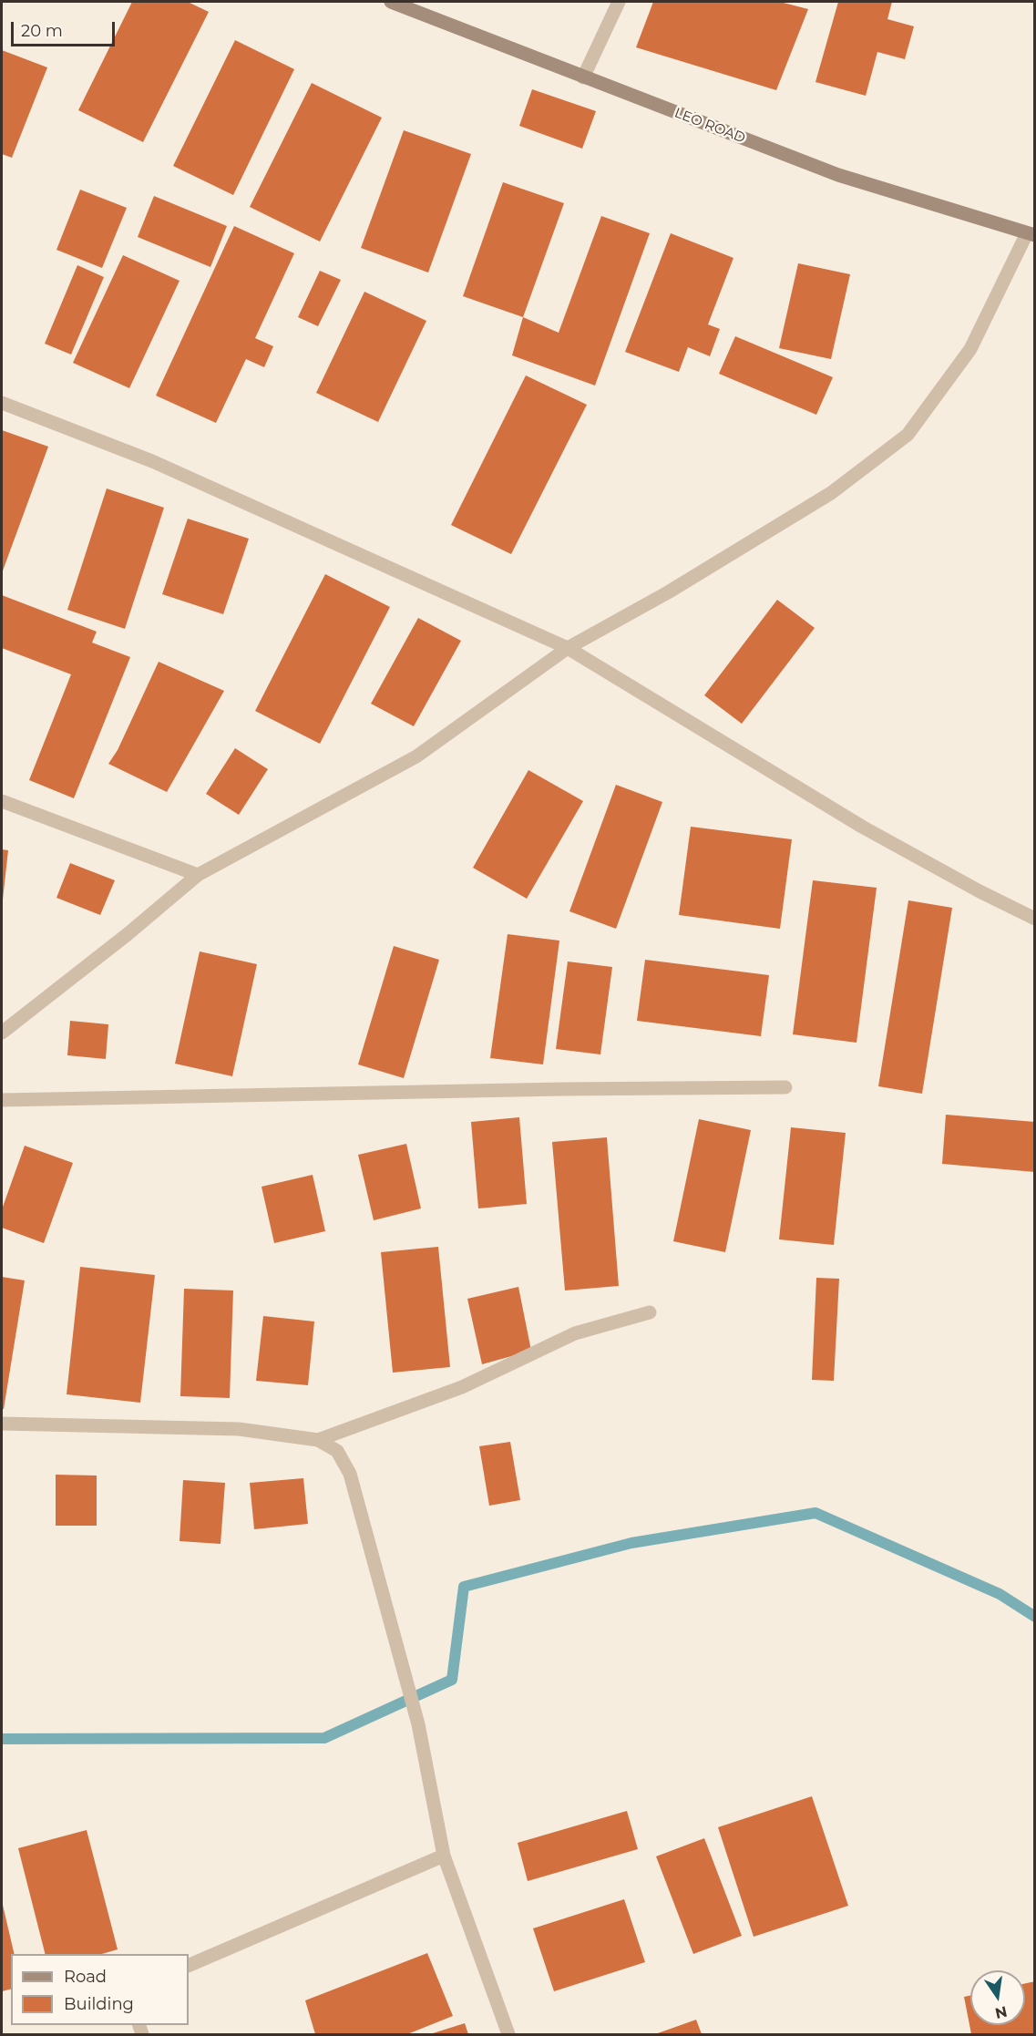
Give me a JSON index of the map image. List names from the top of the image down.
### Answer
{
  "streets": {
    "street": ["LEO ROAD"]
  },
  "legend": ["Road", "Building"],
  "scale_bar": "20 m",
  "north": "bottom"
}
